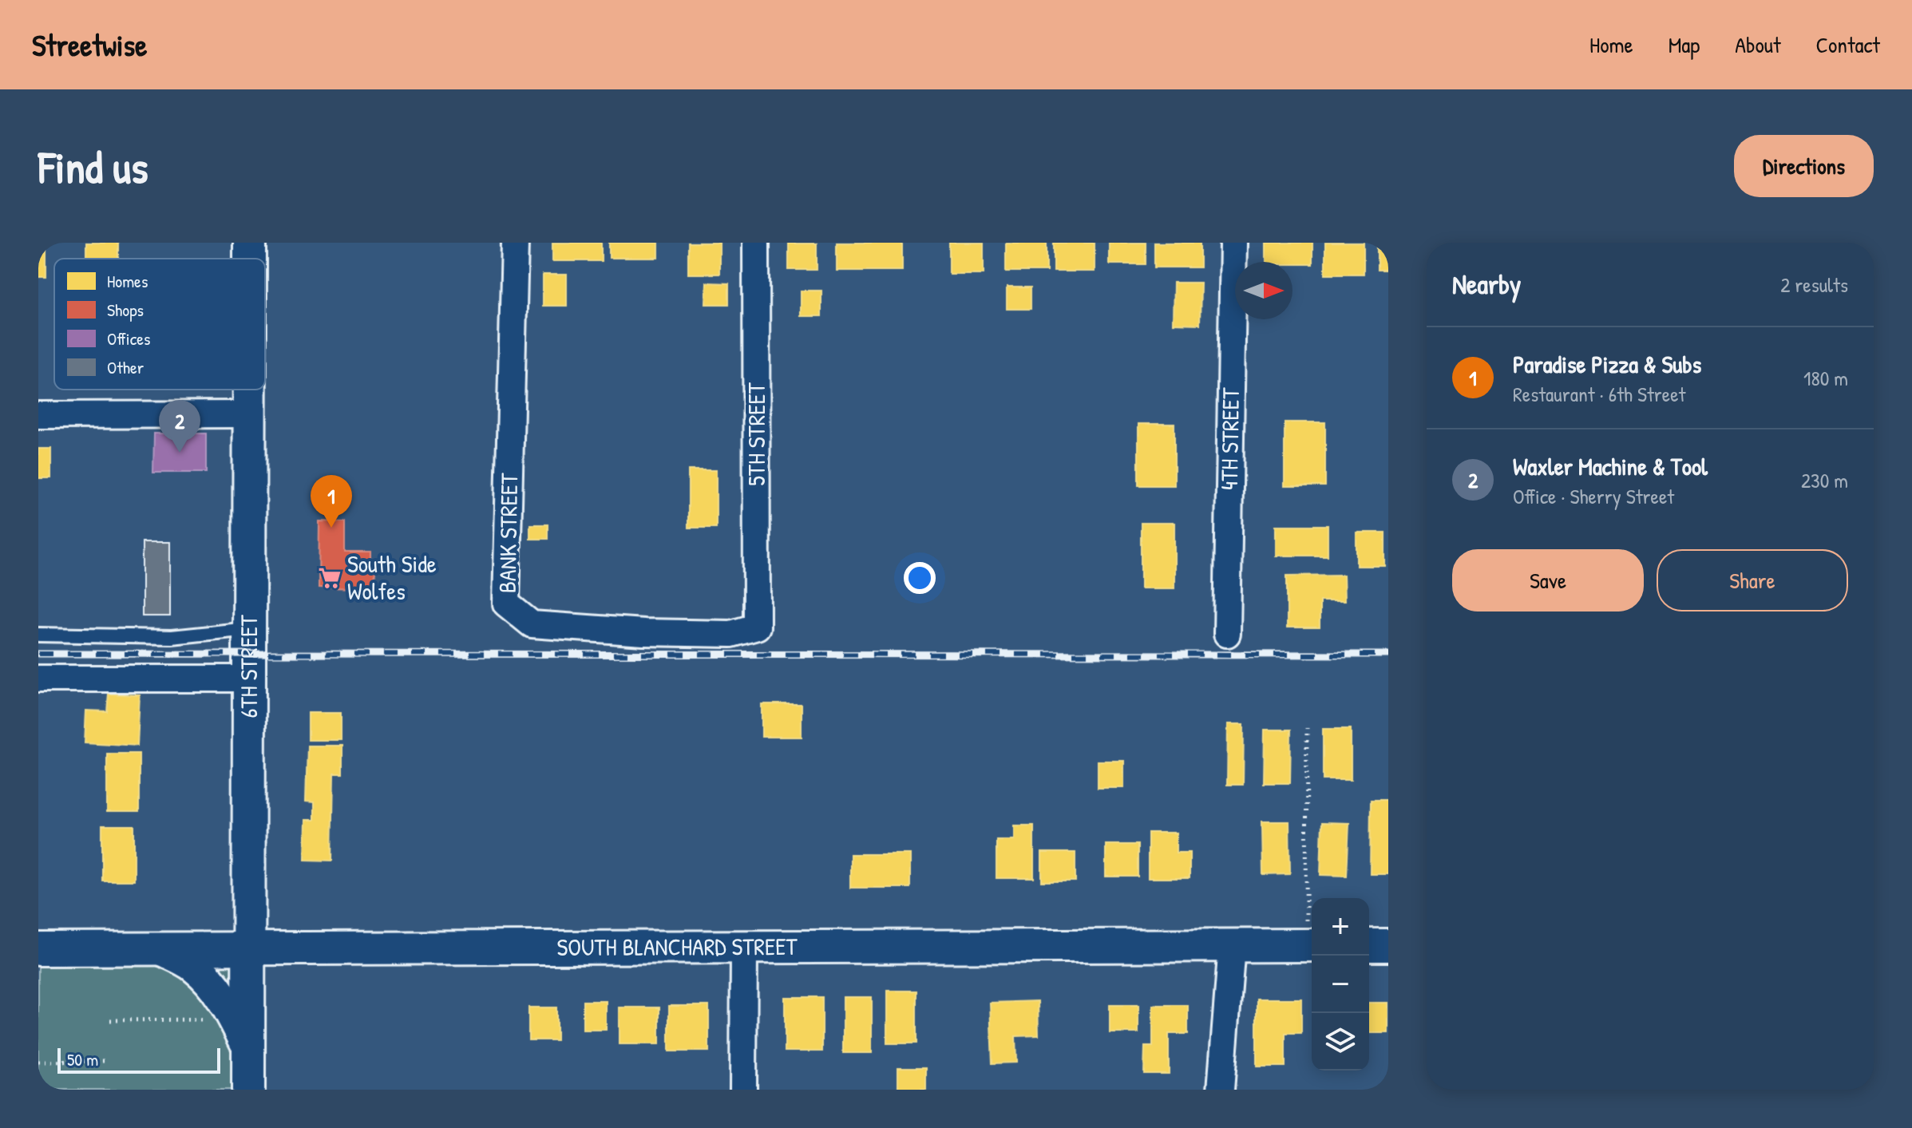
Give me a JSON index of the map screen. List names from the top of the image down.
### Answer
{
  "streets": {
    "street": [
      "5TH STREET",
      "4TH STREET",
      "BANK STREET",
      "6TH STREET",
      "SOUTH BLANCHARD STREET"
    ]
  },
  "crossings": [
    ["5TH STREET", "BANK STREET"],
    ["6TH STREET", "SOUTH BLANCHARD STREET"]
  ],
  "places": {
    "supermarket": ["South Side Wolfes"]
  },
  "legend": [
    "Homes",
    "Shops",
    "Offices",
    "Other"
  ],
  "scale_bar": "50 m",
  "north": "right",
  "page": {
    "header": "Streetwise",
    "nav": [
      "Home",
      "Map",
      "About",
      "Contact"
    ],
    "buttons": [
      "Directions",
      ["Save", "Share"]
    ],
    "title": "Find us",
    "heading": ["Nearby", "2 results"],
    "list": [
      {
        "mark": "1",
        "name": "Paradise Pizza & Subs",
        "note": "Restaurant · 6th Street",
        "value": "180 m"
      },
      {
        "mark": "2",
        "name": "Waxler Machine & Tool",
        "note": "Office · Sherry Street",
        "value": "230 m"
      }
    ],
    "pins": ["2", "1"],
    "map_buttons": ["+", "−"],
    "scale": "50 m"
  }
}
